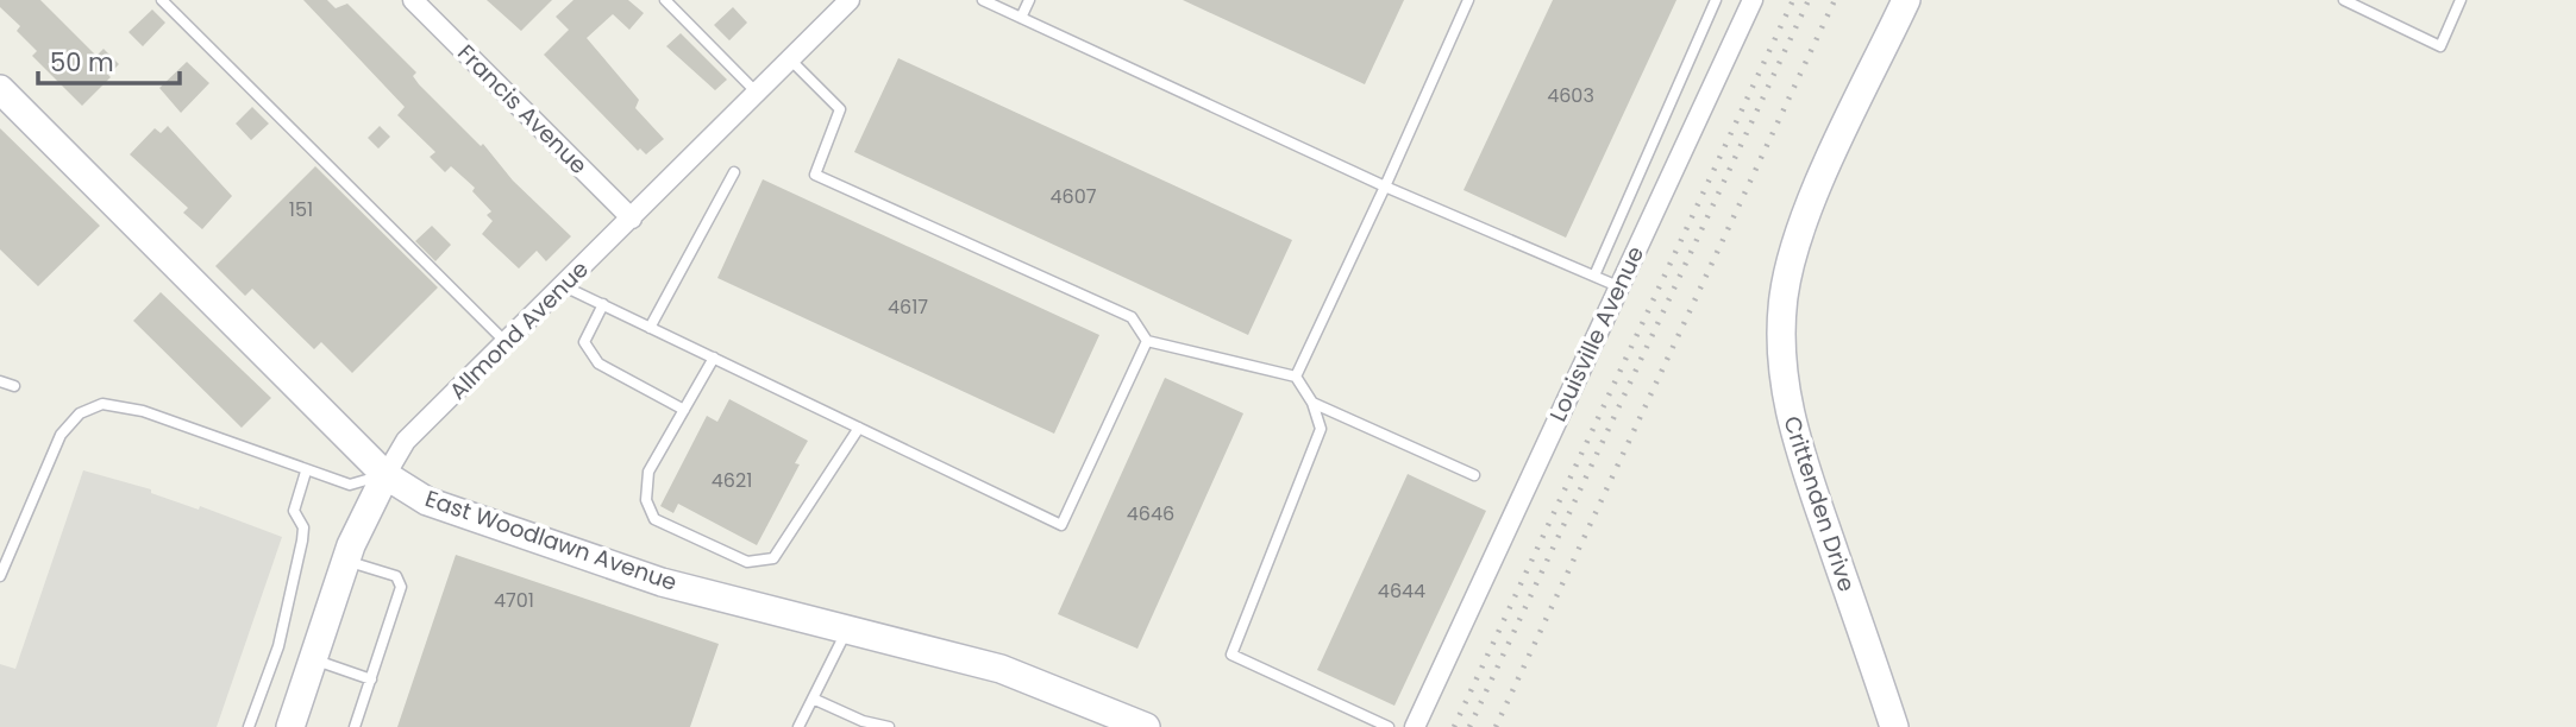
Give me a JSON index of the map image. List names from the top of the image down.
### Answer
{
  "streets": {
    "main road": ["Allmond Avenue", "Crittenden Drive", "East Woodlawn Avenue"],
    "street": ["Francis Avenue", "Louisville Avenue"]
  },
  "crossings": [
    ["Francis Avenue", "Allmond Avenue"],
    ["Allmond Avenue", "East Woodlawn Avenue"]
  ],
  "house_numbers": [
    "4603",
    "4607",
    "151",
    "4617",
    "4621",
    "4646",
    "4644",
    "4701"
  ],
  "scale_bar": "50 m"
}
